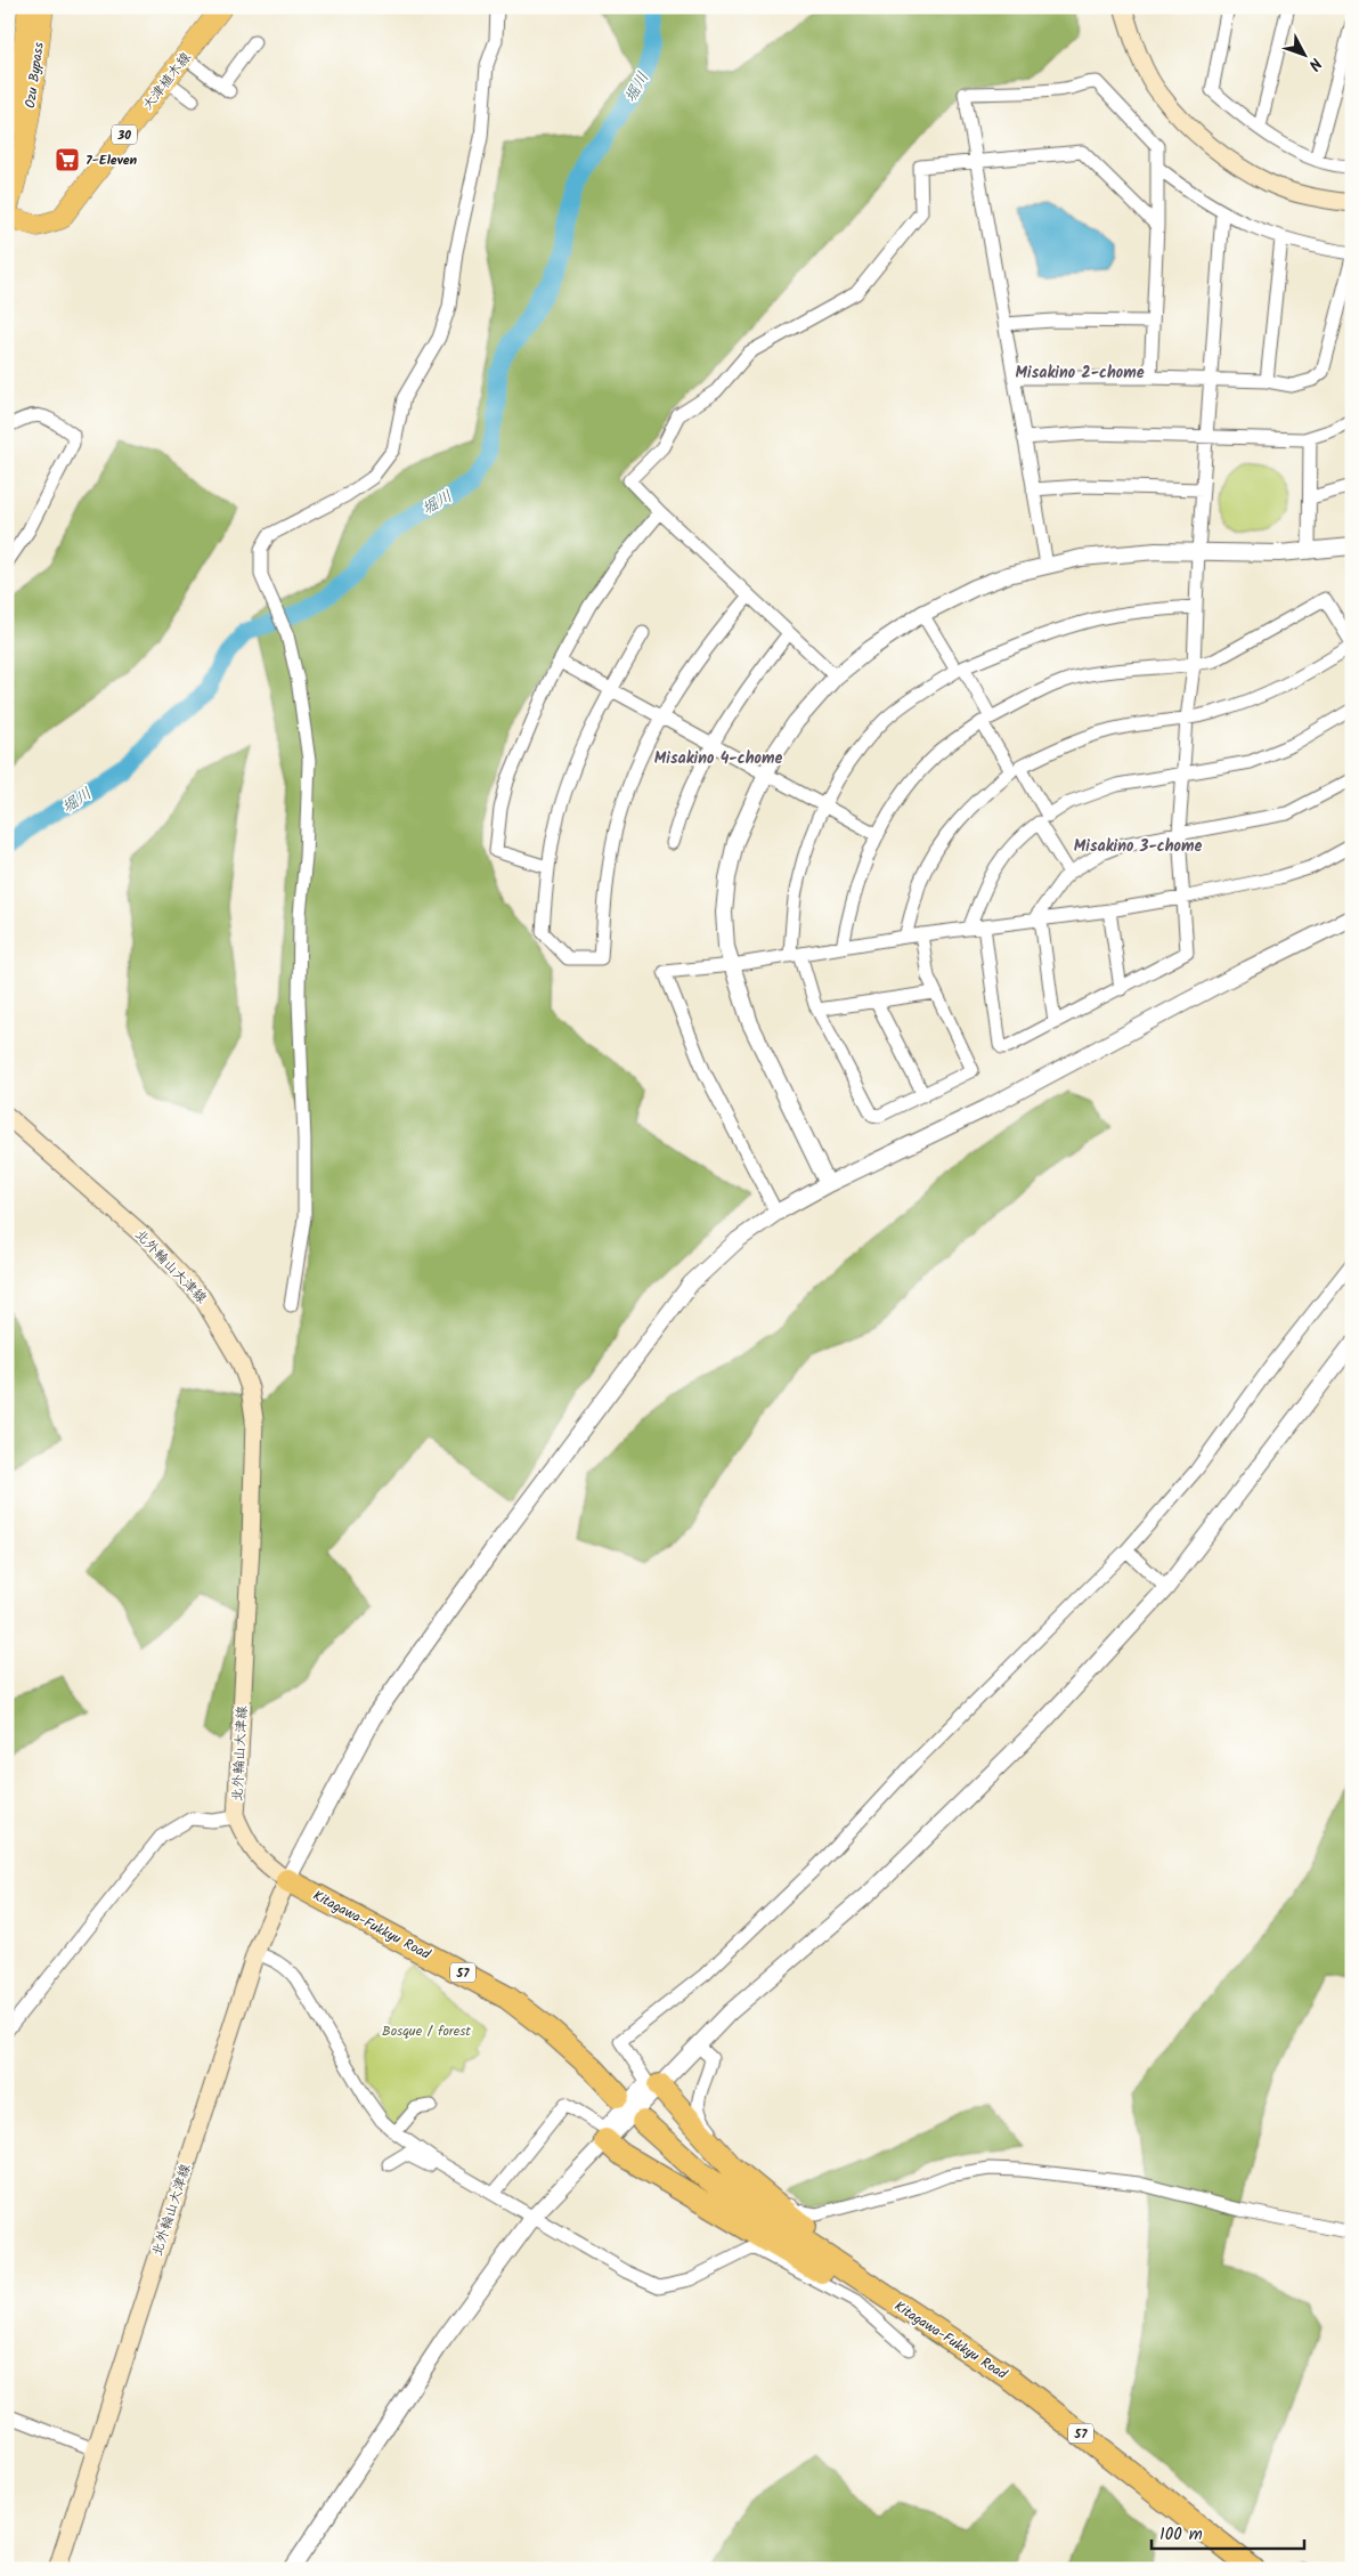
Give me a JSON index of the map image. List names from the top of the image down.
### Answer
{
  "streets": {
    "highway": ["Kitagawa-Fukkyu Road", "57"],
    "main road": [
      "Ozu Bypass",
      "大津植木線",
      "30",
      "北外輪山大津線"
    ]
  },
  "crossings": [
    ["北外輪山大津線", "Kitagawa-Fukkyu Road"]
  ],
  "districts": ["Misakino 2-chome", "Misakino 4-chome", "Misakino 3-chome"],
  "water": ["堀川"],
  "parks": ["Bosque / forest"],
  "places": {
    "supermarket": ["7-Eleven"]
  },
  "scale_bar": "100 m",
  "north": "bottom right"
}
